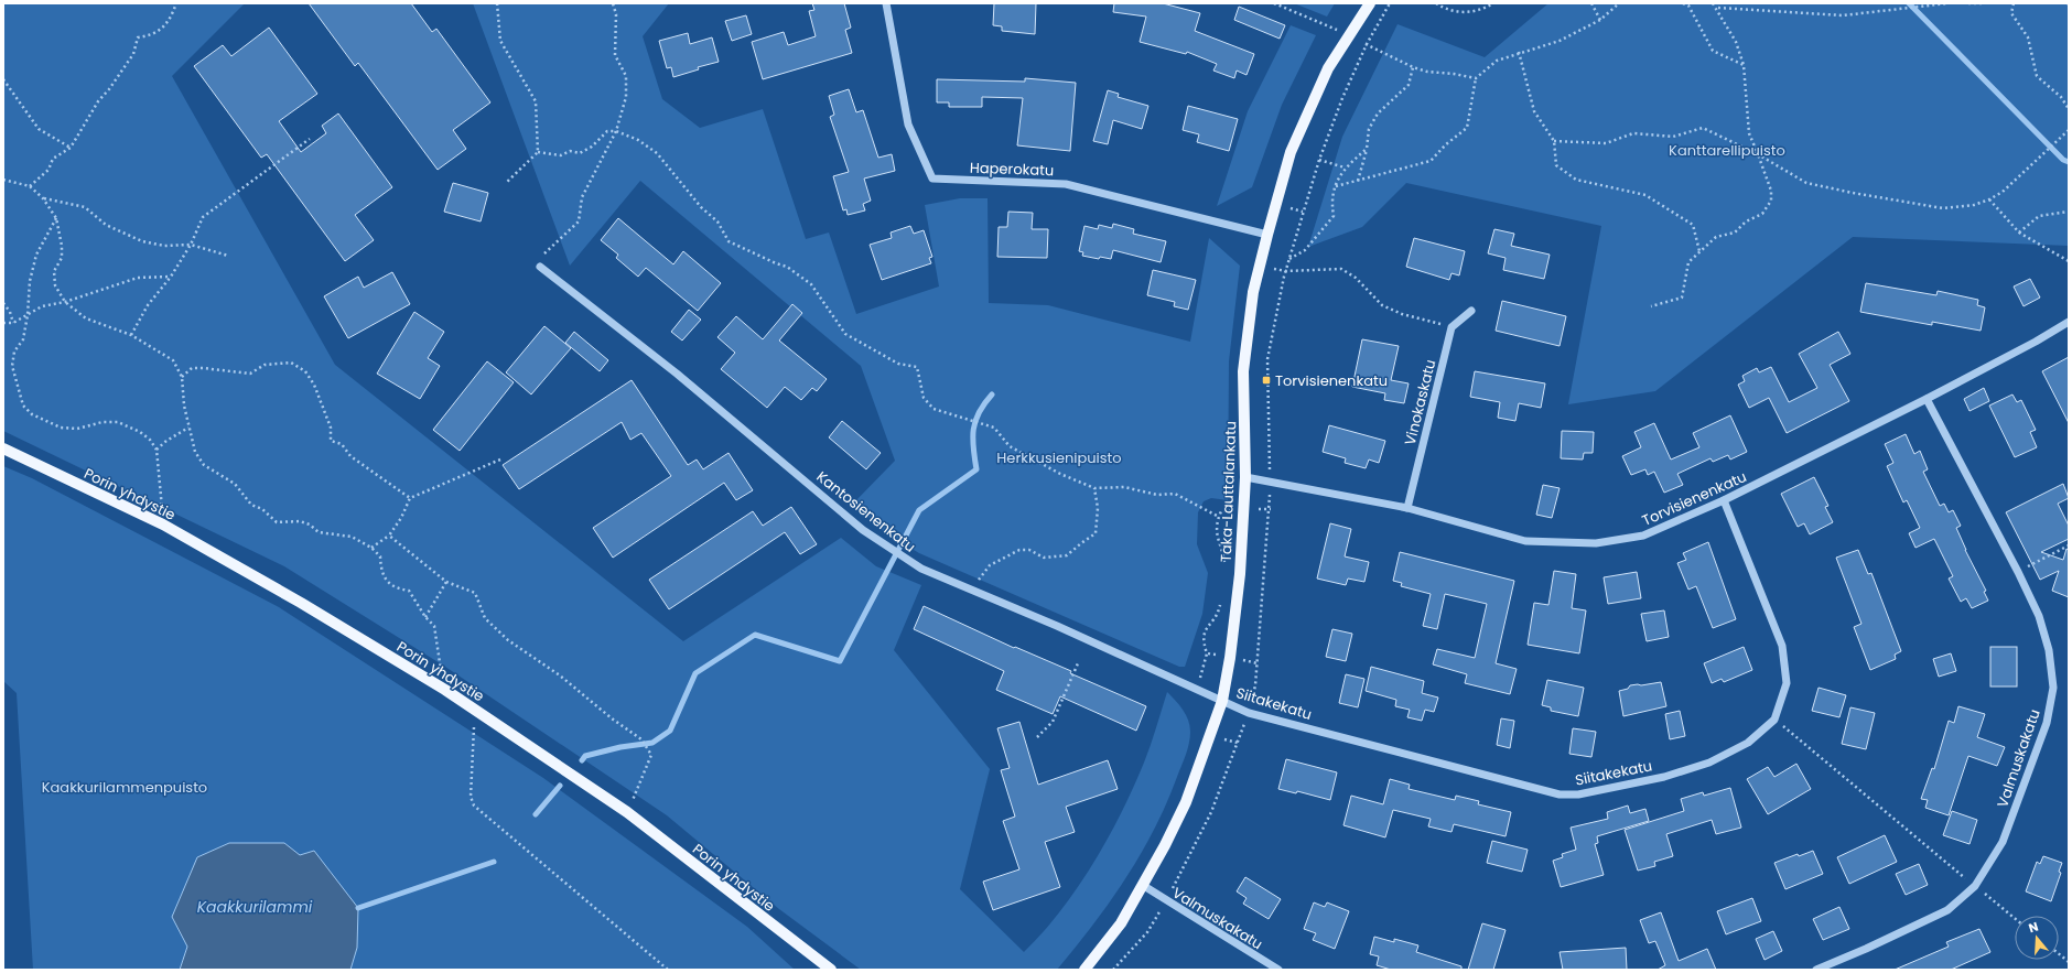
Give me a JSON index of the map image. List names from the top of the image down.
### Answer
{
  "streets": {
    "main road": ["Taka-Lauttalankatu", "Porin yhdystie"],
    "street": [
      "Haperokatu",
      "Vinokaskatu",
      "Torvisienenkatu",
      "Kantosienenkatu",
      "Siitakekatu",
      "Valmuskakatu"
    ]
  },
  "crossings": [
    ["Haperokatu", "Taka-Lauttalankatu"],
    ["Vinokaskatu", "Torvisienenkatu"],
    ["Taka-Lauttalankatu", "Torvisienenkatu"],
    ["Taka-Lauttalankatu", "Kantosienenkatu"],
    ["Taka-Lauttalankatu", "Siitakekatu"],
    ["Taka-Lauttalankatu", "Valmuskakatu"],
    ["Torvisienenkatu", "Siitakekatu"],
    ["Torvisienenkatu", "Valmuskakatu"],
    ["Kantosienenkatu", "Siitakekatu"]
  ],
  "water": ["Kaakkurilammi"],
  "parks": ["Kanttarellipuisto", "Herkkusienipuisto", "Kaakkurilammenpuisto"],
  "places": {
    "transit": ["Torvisienenkatu"]
  },
  "north": "top"
}
